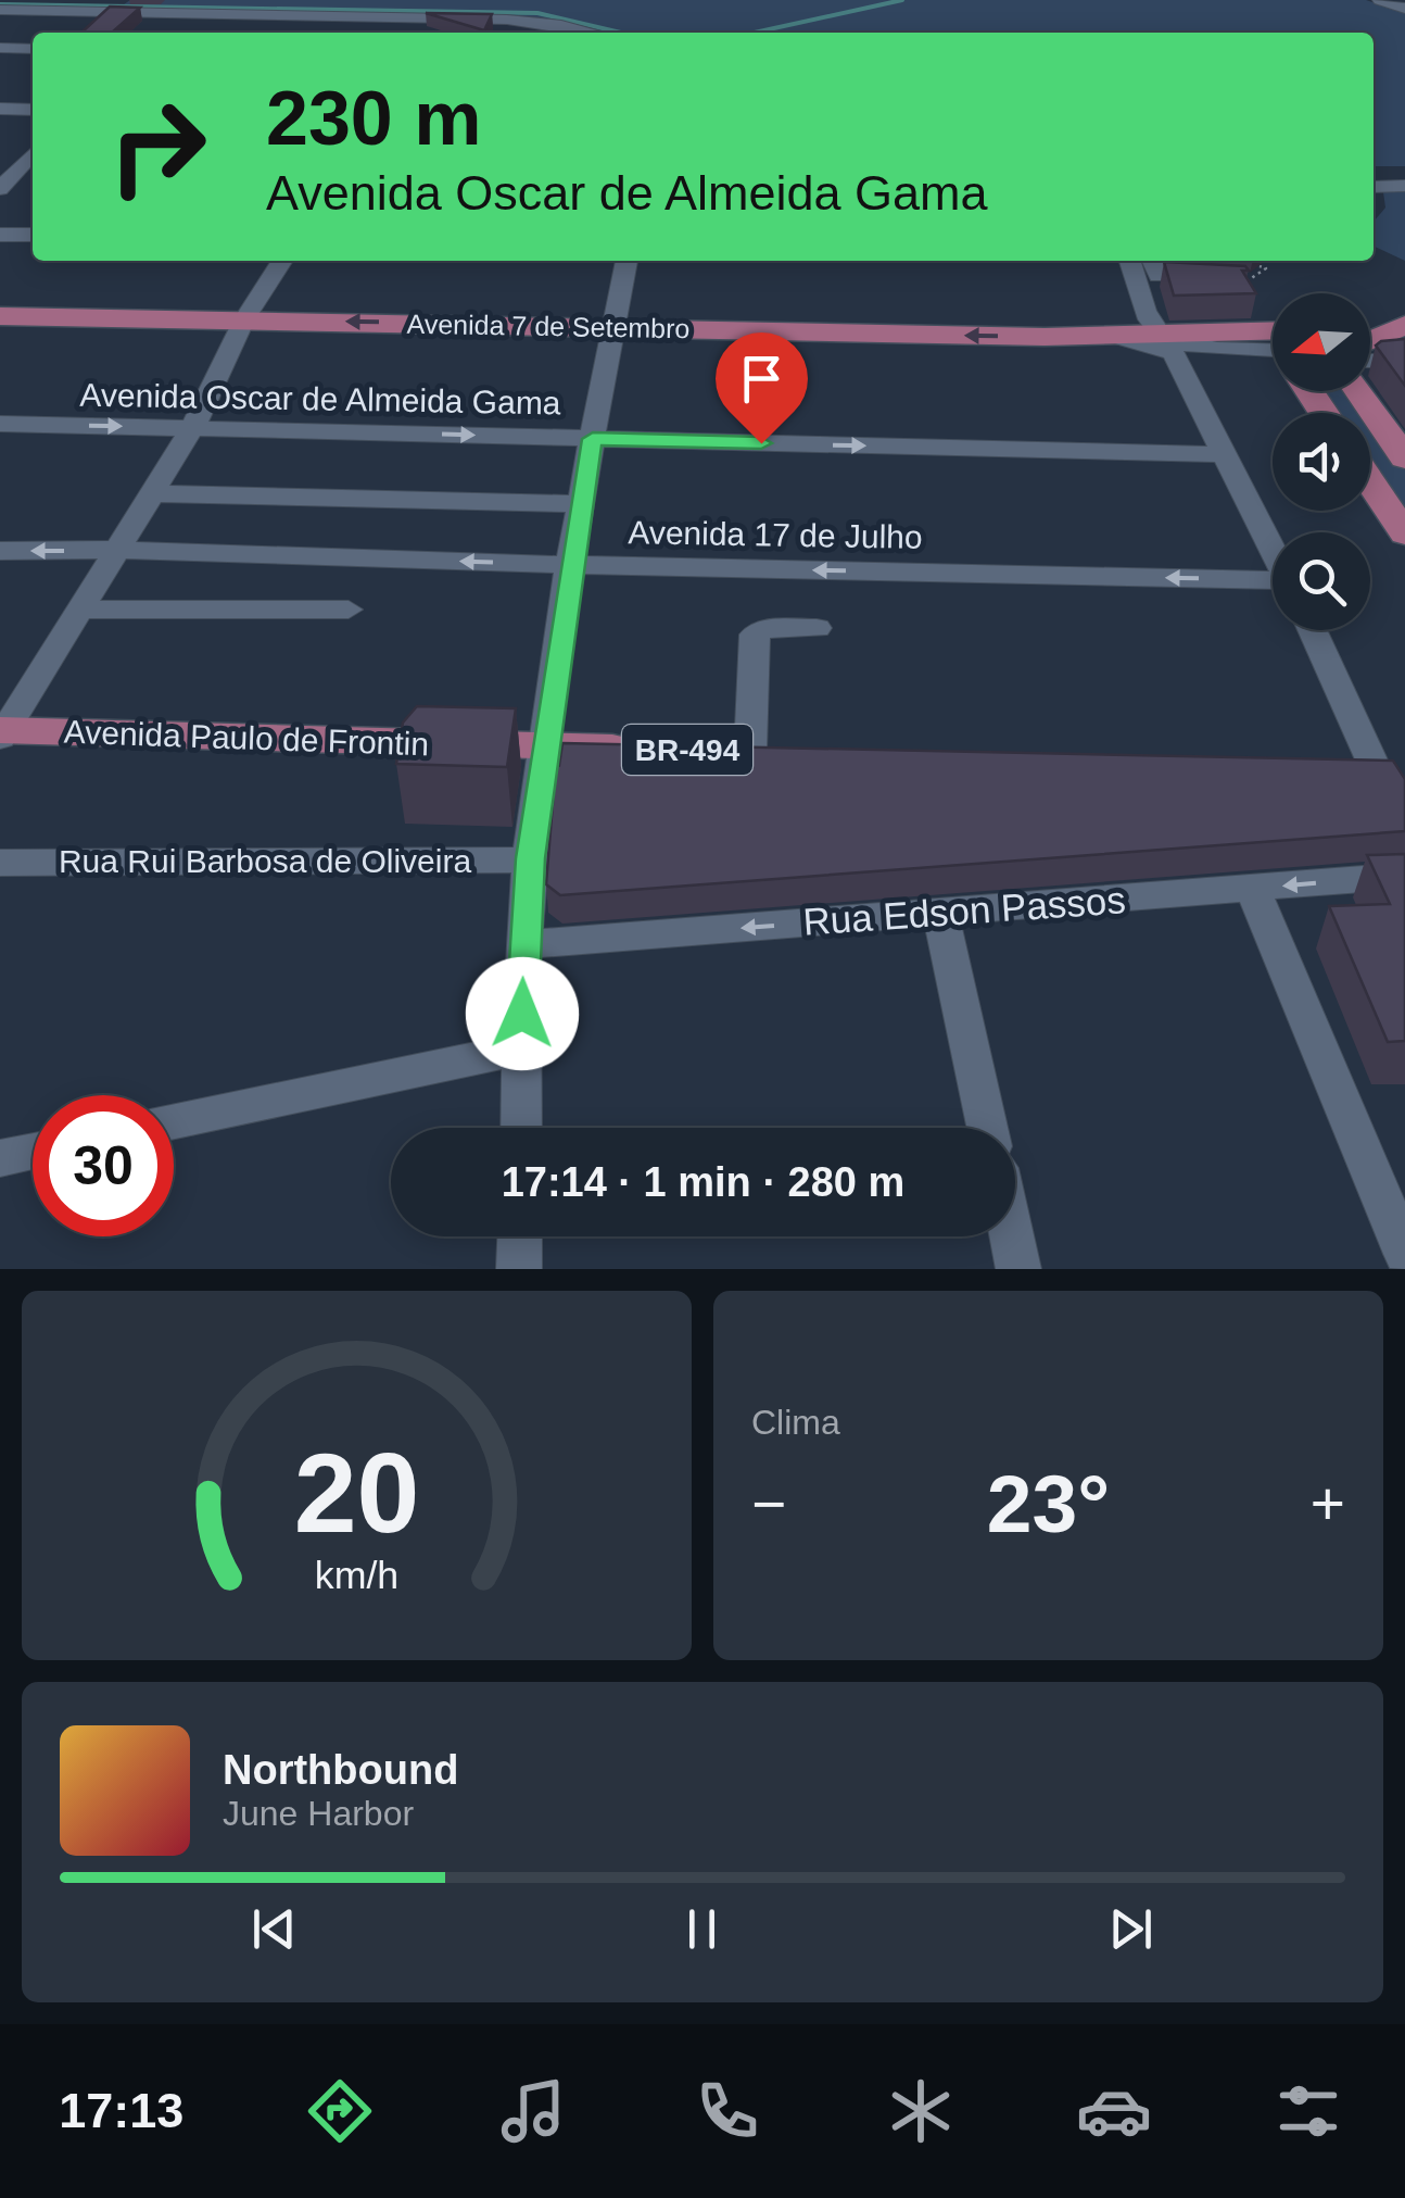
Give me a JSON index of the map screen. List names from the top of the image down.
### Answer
{
  "streets": {
    "main road": ["Avenida 7 de Setembro", "Avenida Paulo de Frontin", "BR-494"],
    "street": [
      "Avenida Oscar de Almeida Gama",
      "Avenida 17 de Julho",
      "Rua Rui Barbosa de Oliveira",
      "Rua Edson Passos"
    ]
  },
  "one_way": ["Avenida 7 de Setembro", "Rua Edson Passos"],
  "north": "left",
  "page": {
    "turn": ["230 m", "Avenida Oscar de Almeida Gama"],
    "limit": "30",
    "trip": "17:14 · 1 min · 280 m",
    "tile": "Clima",
    "heat": ["−", "23°", "+"],
    "song": ["Northbound", "June Harbor"],
    "tabs": "17:13",
    "gauge": ["20", "km/h"]
  }
}
